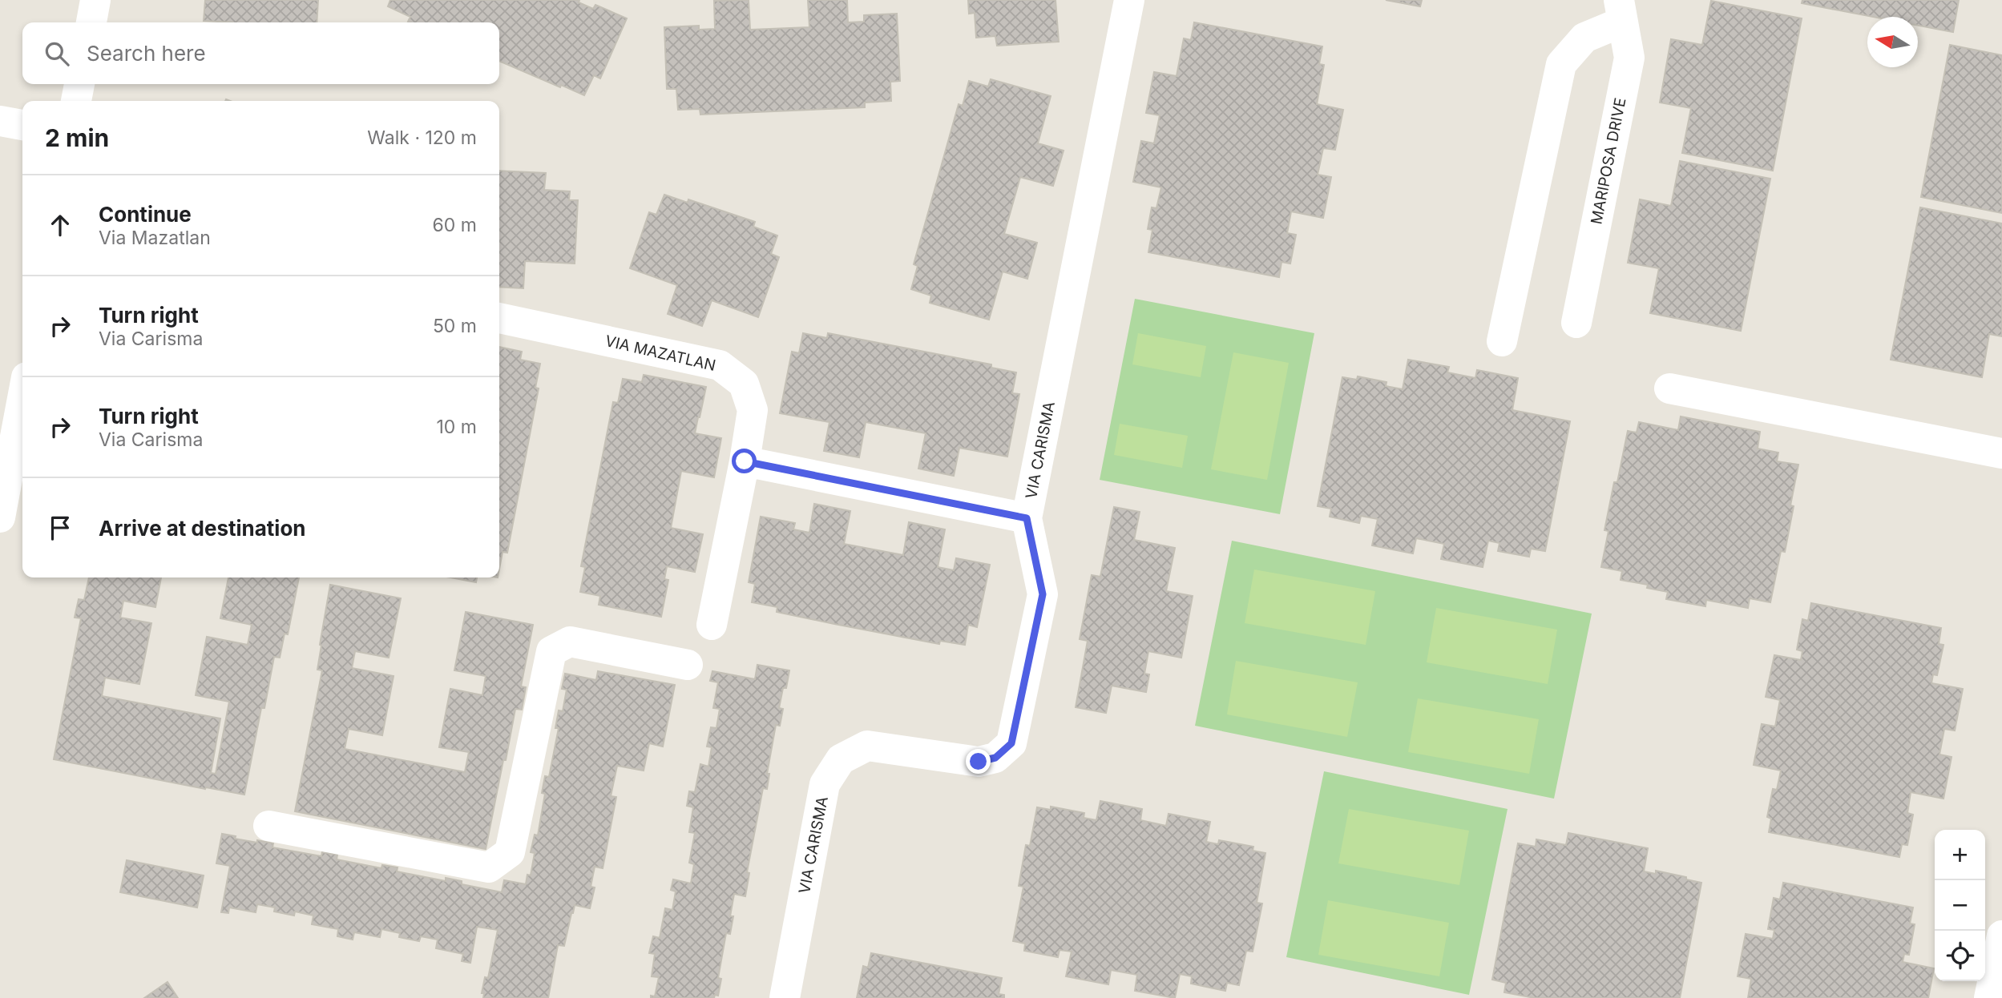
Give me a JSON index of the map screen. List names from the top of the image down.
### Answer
{
  "streets": {
    "street": ["MARIPOSA DRIVE", "VIA MAZATLAN", "VIA CARISMA"]
  },
  "north": "left",
  "page": {
    "search": "Search here",
    "heading": ["2 min", "Walk · 120 m"],
    "list": [
      ["Continue", "Via Mazatlan", "60 m"],
      ["Turn right", "Via Carisma", "50 m"],
      ["Turn right", "Via Carisma", "10 m"],
      "Arrive at destination"
    ],
    "map_buttons": ["+", "−"]
  }
}
